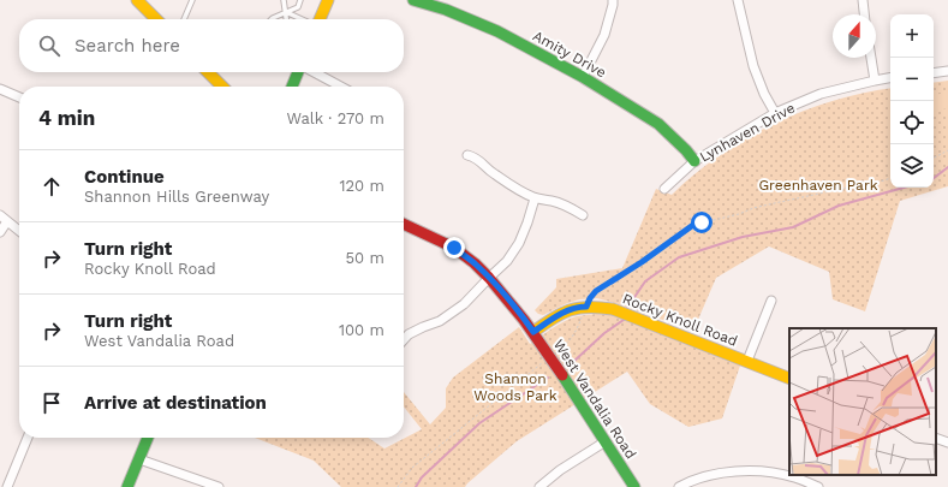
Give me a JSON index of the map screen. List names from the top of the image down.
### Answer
{
  "streets": {
    "street": [
      "Amity Drive",
      "Lynhaven Drive",
      "Rocky Knoll Road",
      "West Vandalia Road"
    ]
  },
  "crossings": [
    ["Amity Drive", "Lynhaven Drive"],
    ["Rocky Knoll Road", "West Vandalia Road"]
  ],
  "parks": ["Greenhaven Park", "Shannon Woods Park"],
  "north": "top",
  "page": {
    "map_buttons": ["+", "−"],
    "search": "Search here",
    "heading": ["4 min", "Walk · 270 m"],
    "list": [
      ["Continue", "Shannon Hills Greenway", "120 m"],
      ["Turn right", "Rocky Knoll Road", "50 m"],
      ["Turn right", "West Vandalia Road", "100 m"],
      "Arrive at destination"
    ]
  }
}
